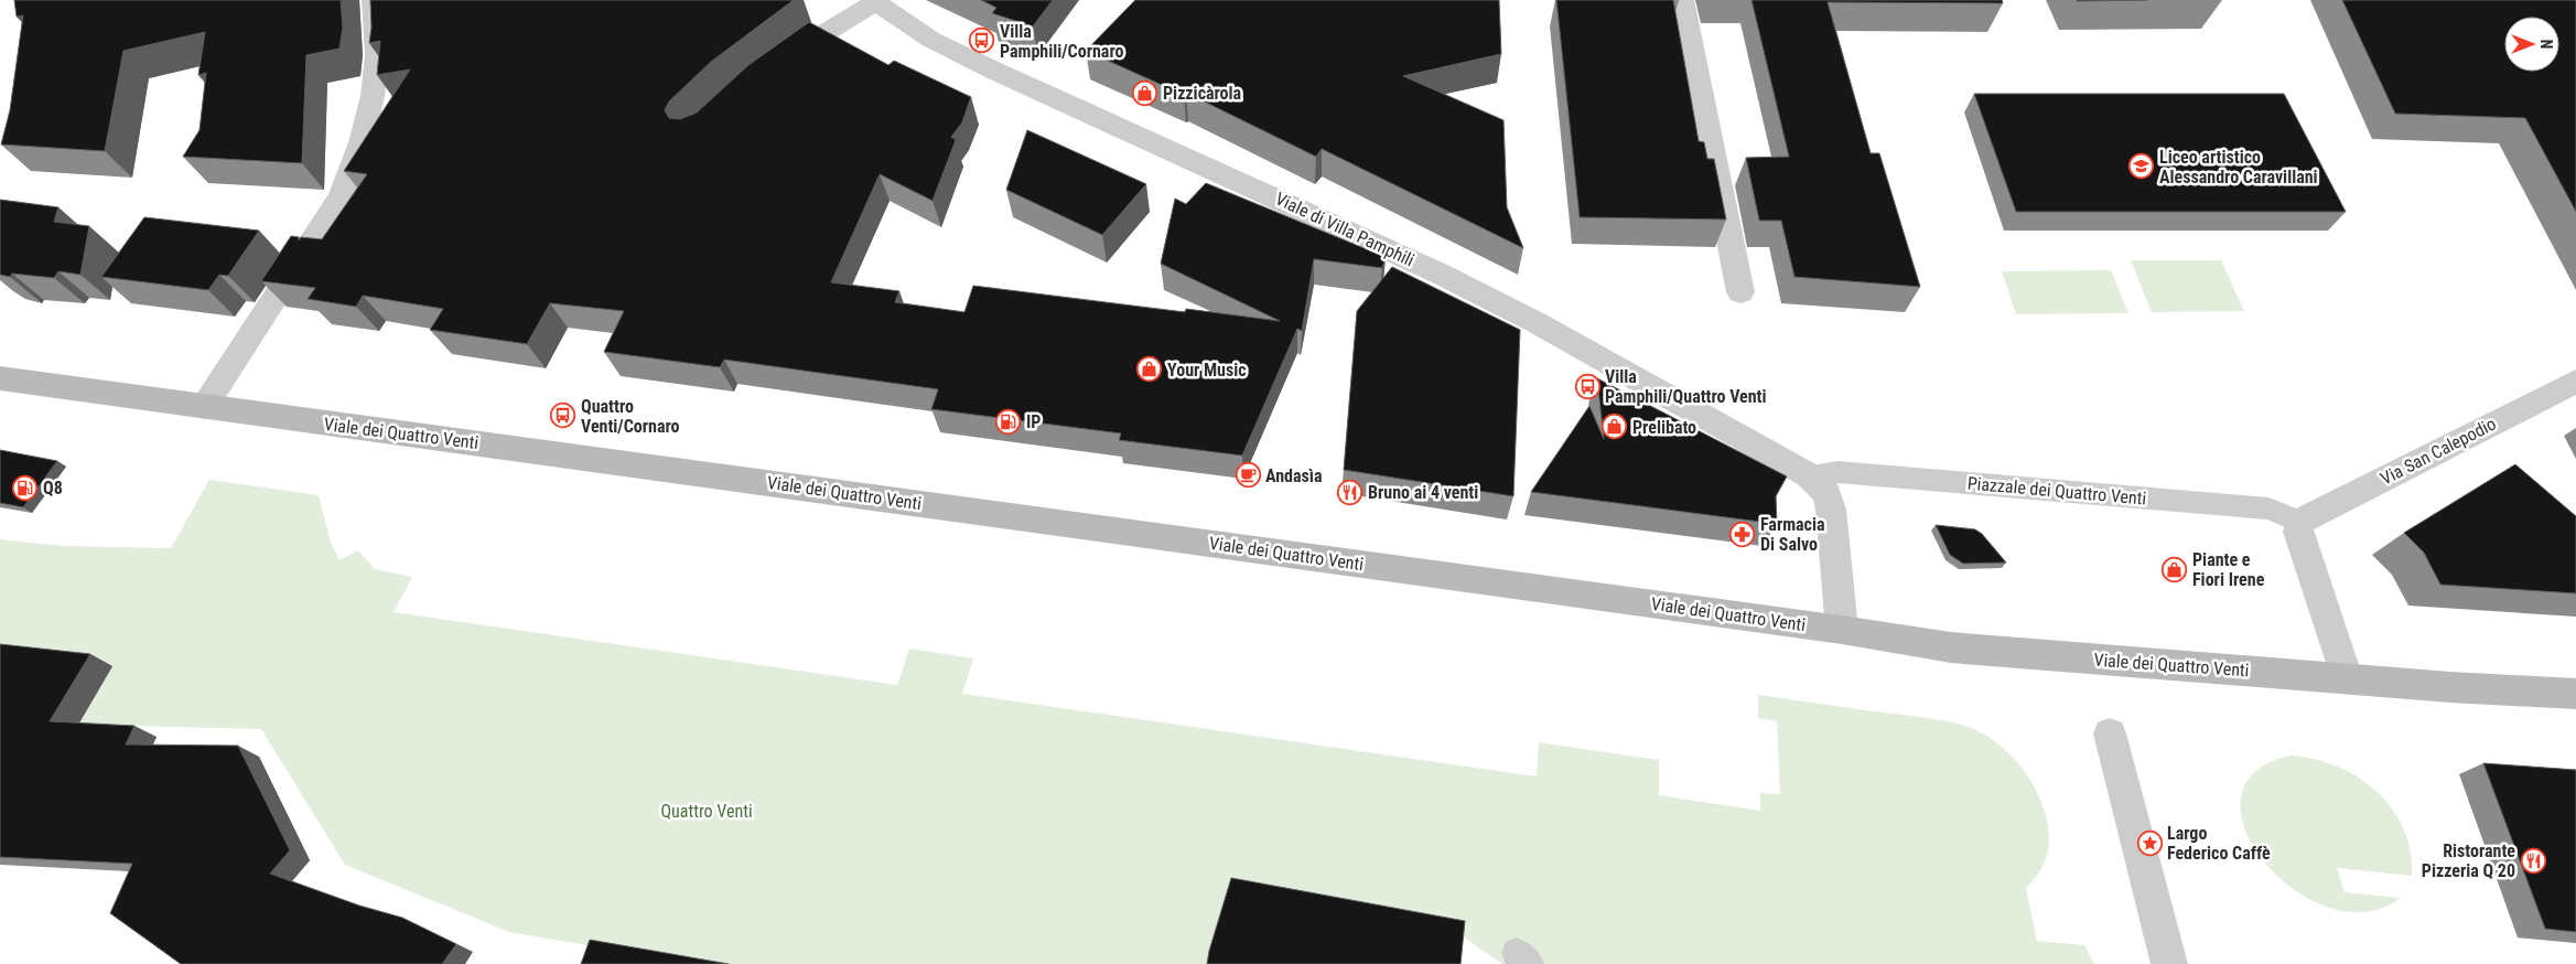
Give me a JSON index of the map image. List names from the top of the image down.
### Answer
{
  "streets": {
    "street": ["Viale di Villa Pamphili", "Viale dei Quattro Venti", "Via San Calepodio"],
    "lane": ["Piazzale dei Quattro Venti"]
  },
  "crossings": [
    ["Viale di Villa Pamphili", "Piazzale dei Quattro Venti"],
    ["Via San Calepodio", "Piazzale dei Quattro Venti"]
  ],
  "parks": ["Quattro Venti"],
  "places": {
    "bus stop": ["Villa Pamphili/Cornaro", "Villa Pamphili/Quattro Venti", "Quattro Venti/Cornaro"],
    "shop": [
      "Pizzicàrola",
      "Your Music",
      "Prelibato",
      "Piante e Fiori Irene"
    ],
    "school or university": ["Liceo artistico Alessandro Caravillani"],
    "fuel station": ["IP", "Q8"],
    "cafe": ["Andasìa"],
    "restaurant": ["Bruno ai 4 venti", "Ristorante Pizzeria Q 20"],
    "pharmacy": ["Farmacia Di Salvo"],
    "place": ["Largo Federico Caffè"]
  },
  "north": "right"
}
